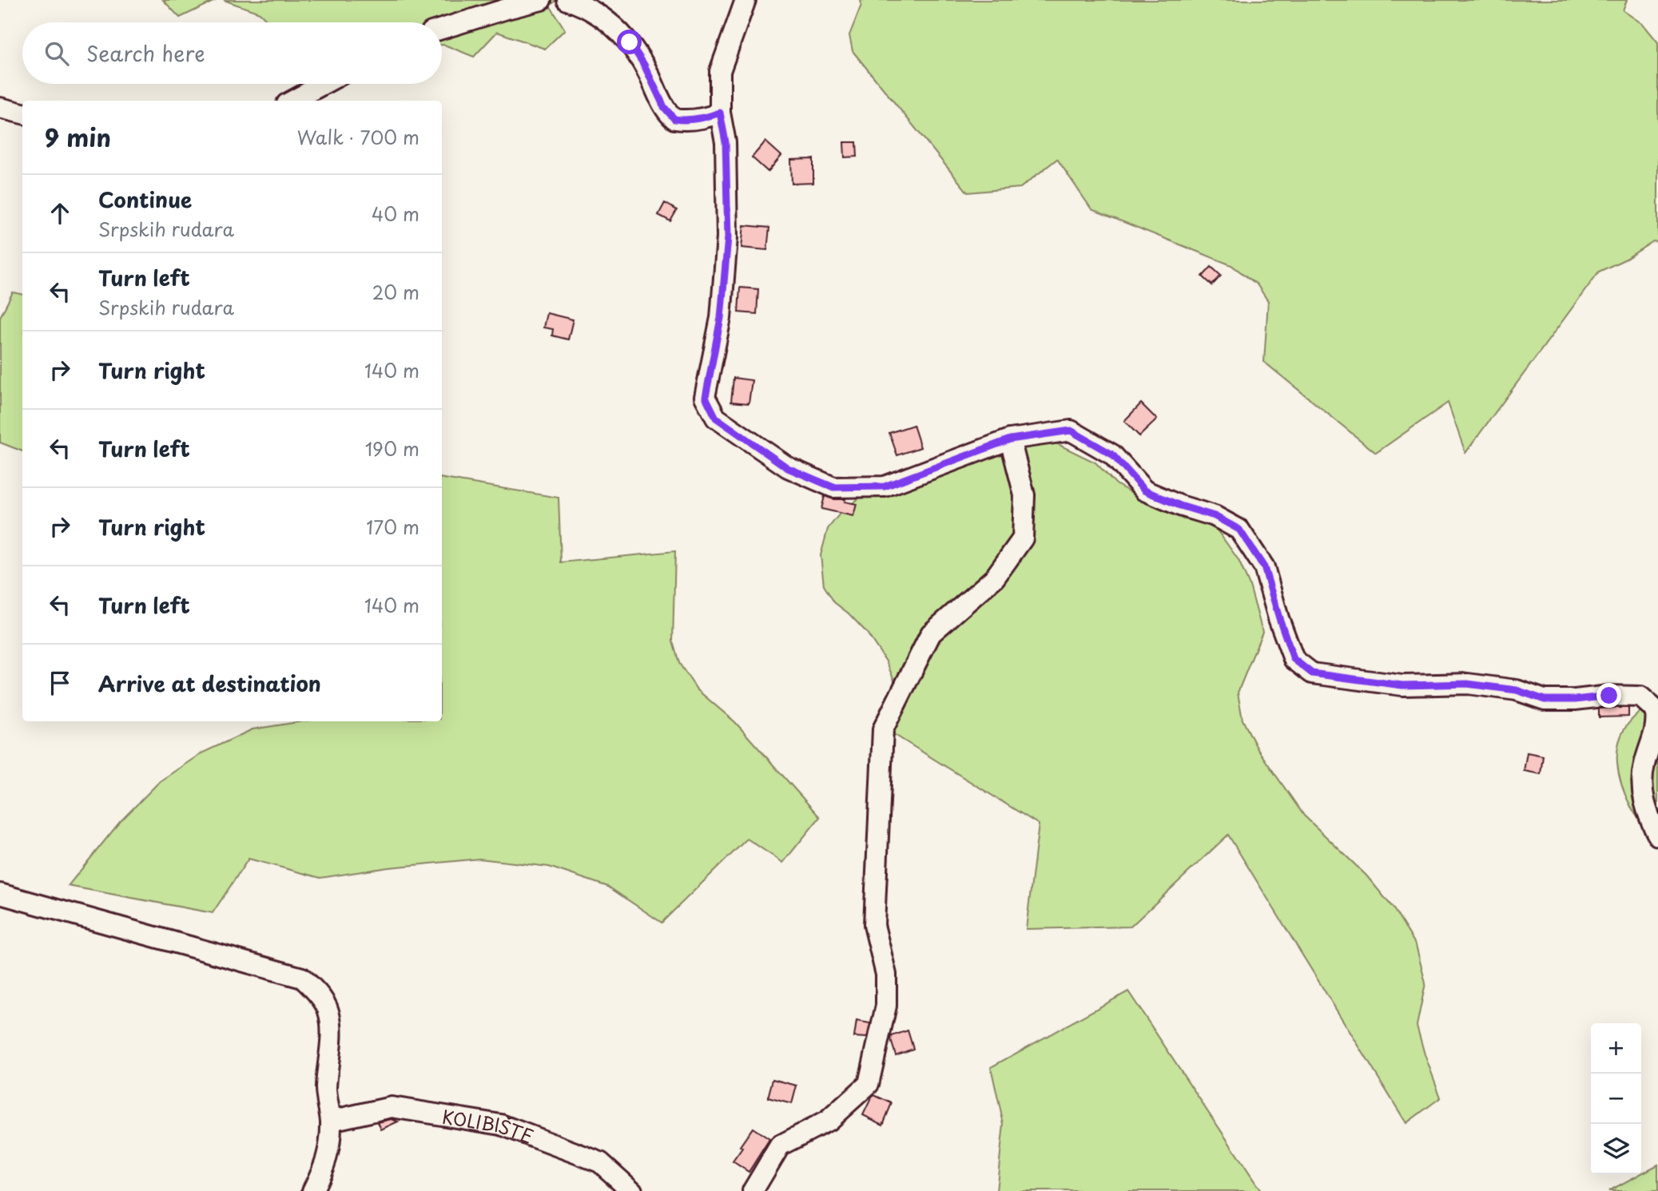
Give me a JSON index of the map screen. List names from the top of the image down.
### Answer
{
  "streets": {
    "street": ["KOLIBIŠTE"]
  },
  "page": {
    "search": "Search here",
    "heading": ["9 min", "Walk · 700 m"],
    "list": [
      ["Continue", "Srpskih rudara", "40 m"],
      ["Turn left", "Srpskih rudara", "20 m"],
      ["Turn right", "140 m"],
      ["Turn left", "190 m"],
      ["Turn right", "170 m"],
      ["Turn left", "140 m"],
      "Arrive at destination"
    ],
    "map_buttons": ["+", "−"]
  }
}
